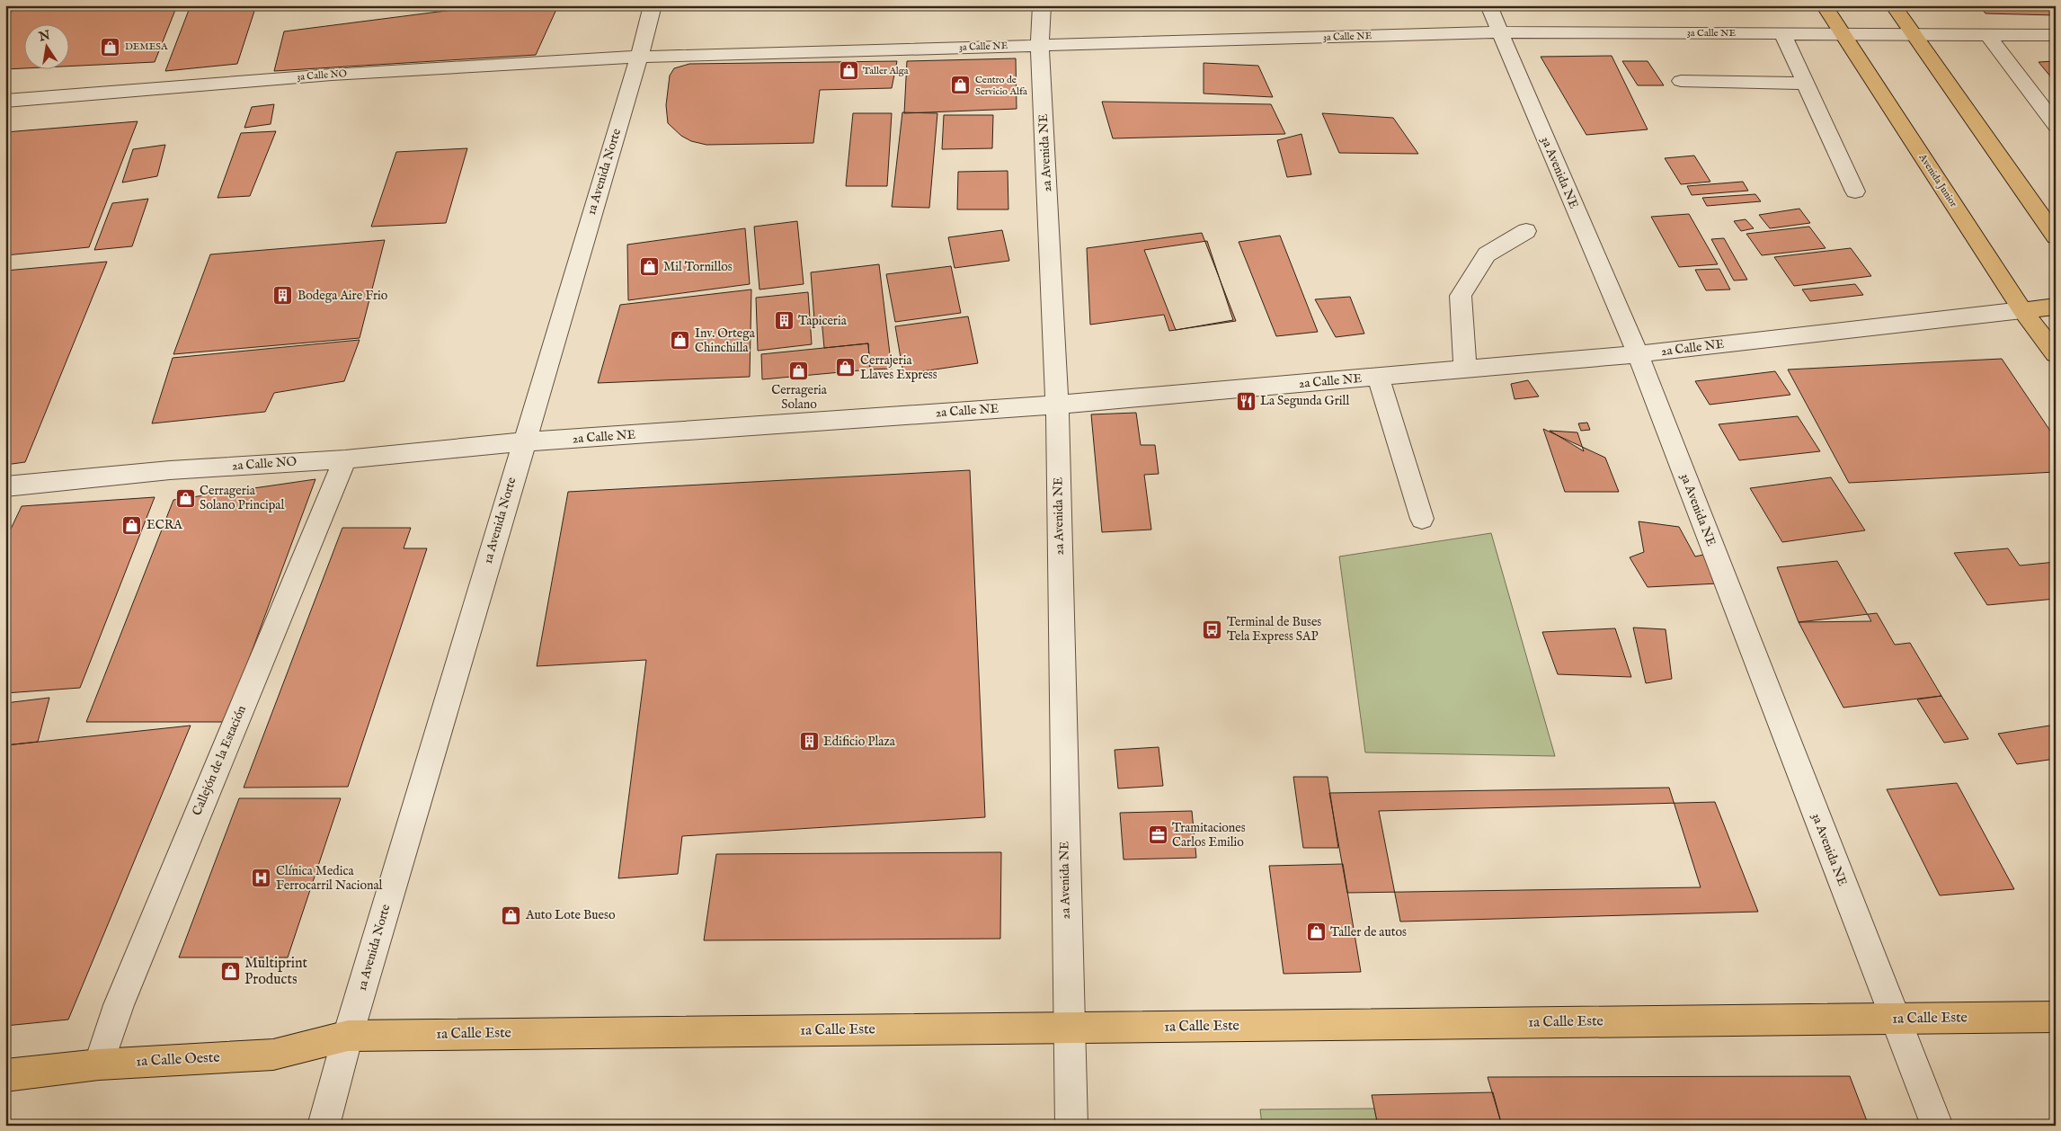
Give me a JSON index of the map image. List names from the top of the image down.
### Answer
{
  "streets": {
    "main road": [
      "Avenida Junior",
      "2a Calle NE",
      "1a Calle Este",
      "1a Calle Oeste"
    ],
    "street": [
      "3a Calle NE",
      "3a Calle NO",
      "2a Avenida NE",
      "1a Avenida Norte",
      "3a Avenida NE",
      "2a Calle NO",
      "Callejón de la Estación"
    ]
  },
  "crossings": [
    ["3a Calle NE", "3a Calle NO"],
    ["3a Calle NE", "2a Avenida NE"],
    ["3a Calle NE", "1a Avenida Norte"],
    ["3a Calle NE", "3a Avenida NE"],
    ["3a Calle NE", "Avenida Junior"],
    ["3a Calle NO", "1a Avenida Norte"],
    ["2a Avenida NE", "2a Calle NE"],
    ["2a Avenida NE", "1a Calle Este"],
    ["1a Avenida Norte", "2a Calle NE"],
    ["1a Avenida Norte", "2a Calle NO"],
    ["1a Avenida Norte", "1a Calle Este"],
    ["1a Avenida Norte", "1a Calle Oeste"],
    ["3a Avenida NE", "2a Calle NE"],
    ["3a Avenida NE", "1a Calle Este"],
    ["Avenida Junior", "2a Calle NE"],
    ["2a Calle NE", "2a Calle NO"],
    ["2a Calle NO", "Callejón de la Estación"],
    ["Callejón de la Estación", "1a Calle Oeste"],
    ["1a Calle Este", "1a Calle Oeste"]
  ],
  "places": {
    "shop": [
      "DEMESA",
      "Taller Alga",
      "Centro de Servicio Alfa",
      "Mil Tornillos",
      "Inv. Ortega Chinchilla",
      "Cerrajeria Llaves Express",
      "Cerrageria Solano",
      "Cerrageria Solano Principal",
      "ECRA",
      "Auto Lote Bueso",
      "Taller de autos",
      "Multiprint Products"
    ],
    "building": ["Bodega Aire Frio", "Tapiceria", "Edificio Plaza"],
    "restaurant": ["La Segunda Grill"],
    "bus stop": ["Terminal de Buses Tela Express SAP"],
    "office": ["Tramitaciones Carlos Emilio"],
    "hospital": ["Clínica Medica Ferrocarril Nacional"]
  },
  "north": "top"
}
